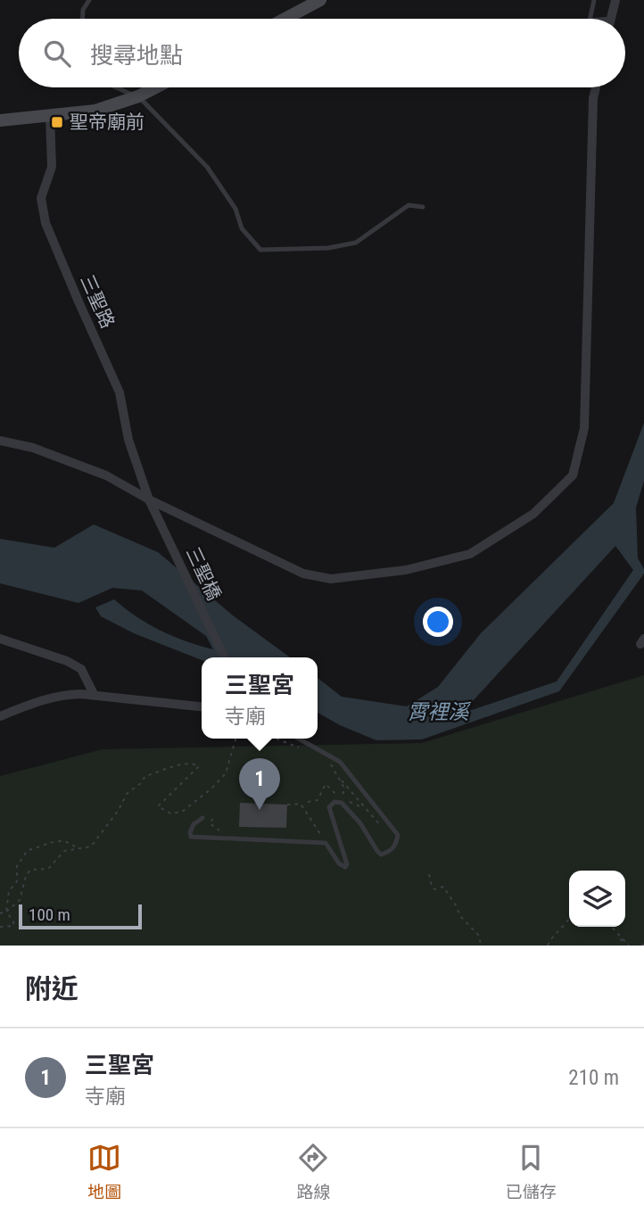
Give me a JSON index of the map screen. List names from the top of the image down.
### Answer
{
  "streets": {
    "street": ["三聖路", "三聖橋"]
  },
  "crossings": [
    ["三聖路", "三聖橋"]
  ],
  "water": ["霄裡溪"],
  "places": {
    "transit": ["聖帝廟前"]
  },
  "scale_bar": "100 m",
  "page": {
    "search": "搜尋地點",
    "popup": ["三聖宮", "寺廟"],
    "pins": "1",
    "scale": "100 m",
    "heading": "附近",
    "list": [
      {
        "mark": "1",
        "name": "三聖宮",
        "note": "寺廟",
        "value": "210 m"
      }
    ],
    "nav": ["地圖", "路線", "已儲存"]
  }
}
